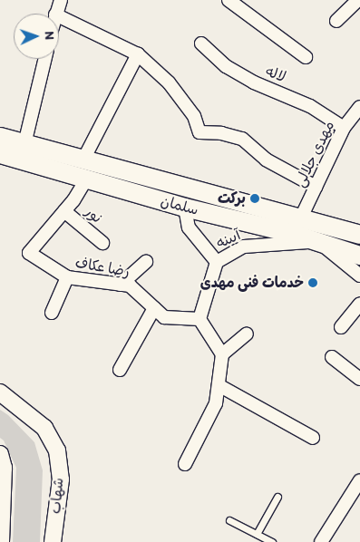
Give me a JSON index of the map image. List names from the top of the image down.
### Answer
{
  "streets": {
    "main road": ["سلمان"],
    "street": [
      "لاله",
      "مهدی جلالی",
      "نور",
      "آیینه",
      "رضا عکاف",
      "شهاب"
    ]
  },
  "crossings": [
    ["لاله", "مهدی جلالی"],
    ["مهدی جلالی", "سلمان"],
    ["سلمان", "آیینه"],
    ["سلمان", "رضا عکاف"],
    ["نور", "رضا عکاف"]
  ],
  "places": ["برکت", "خدمات فنی مهدی"],
  "north": "right"
}
